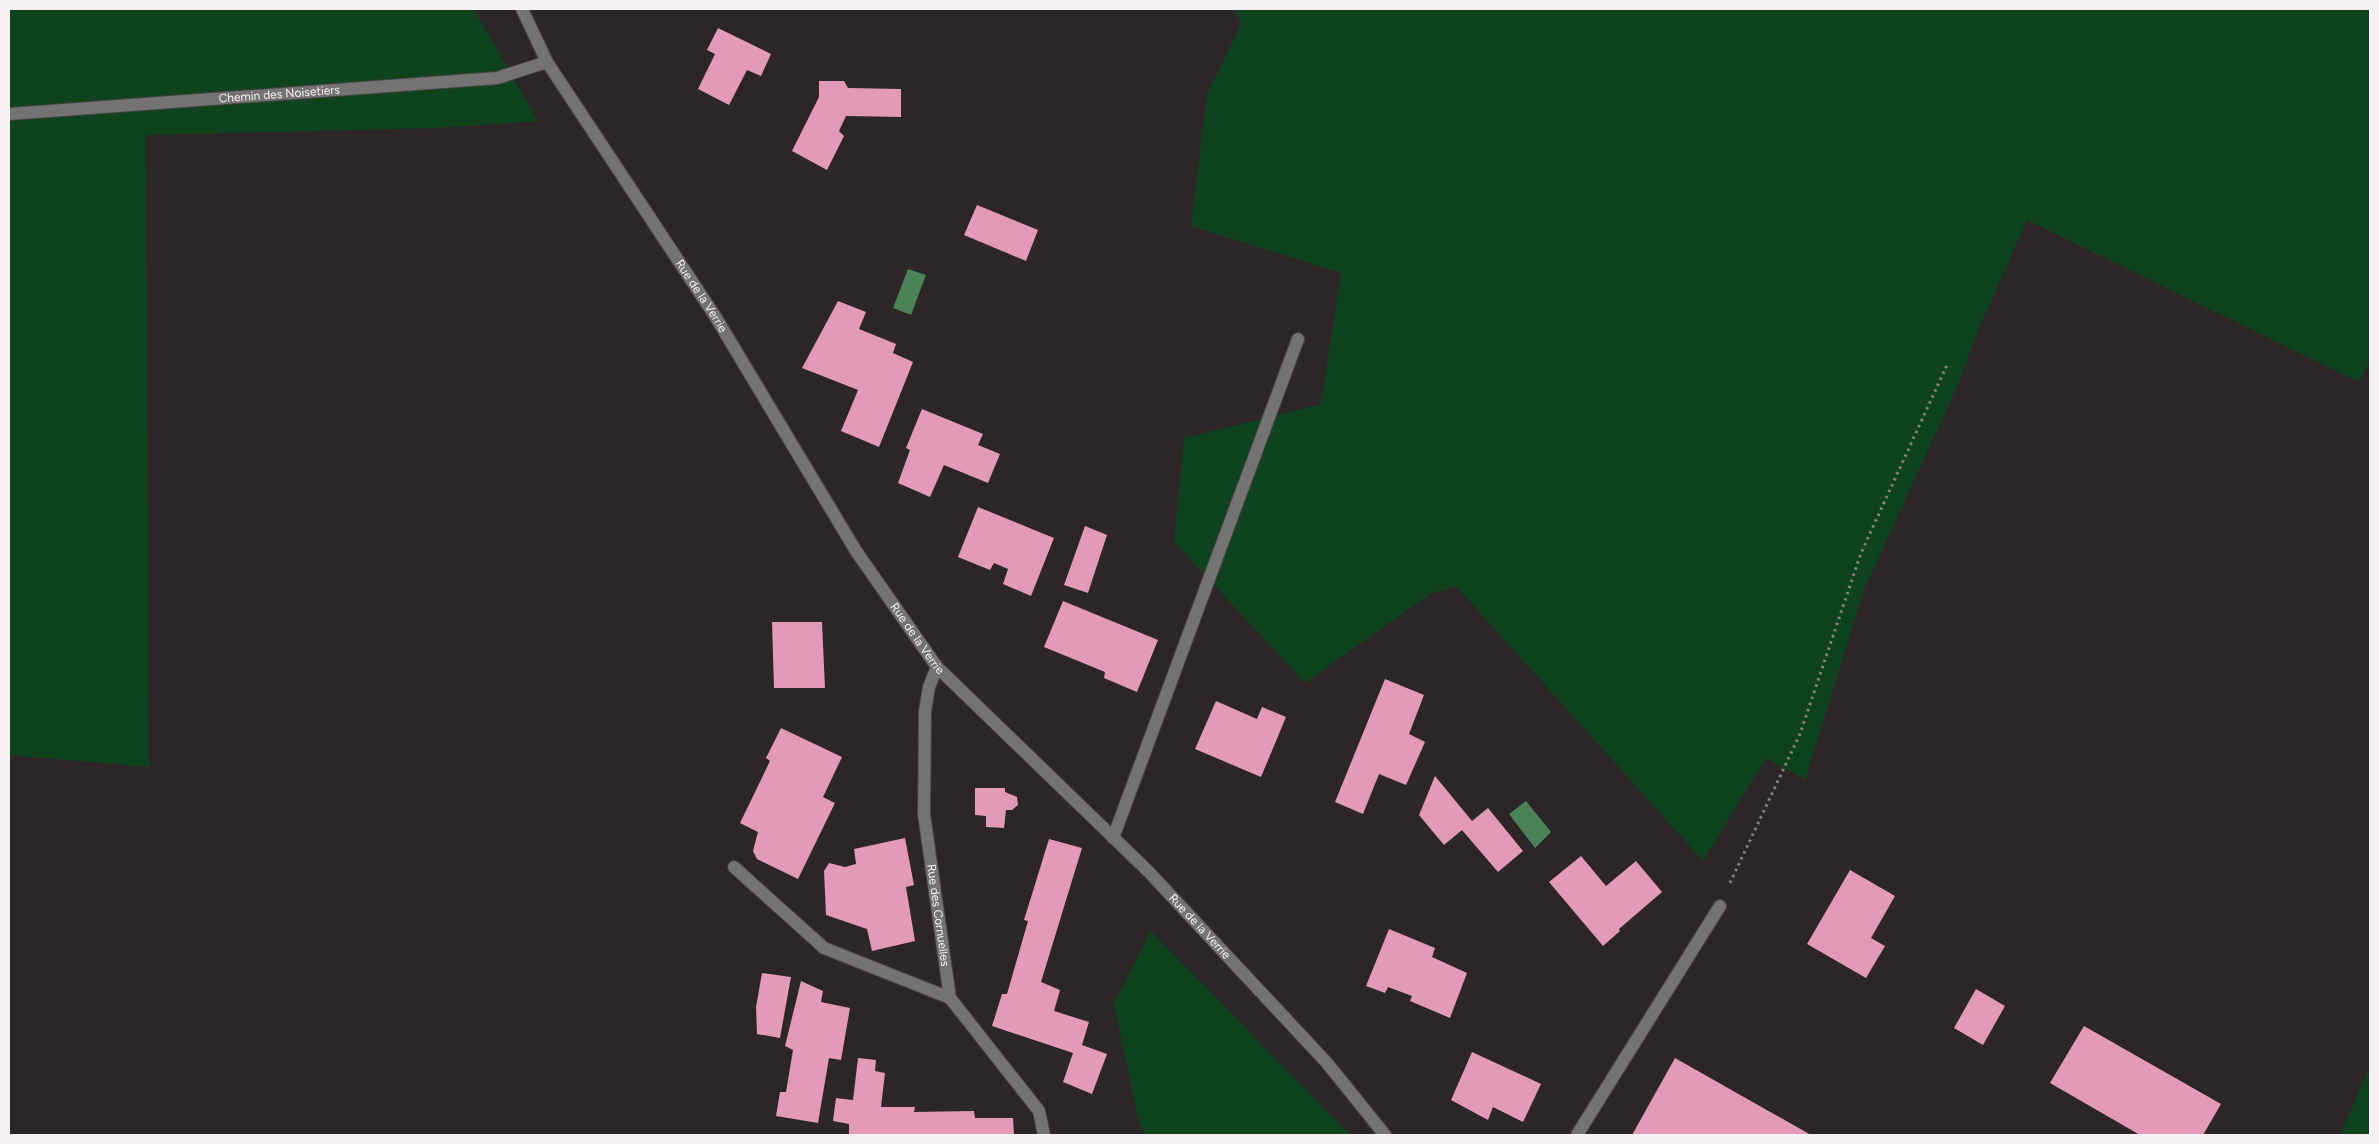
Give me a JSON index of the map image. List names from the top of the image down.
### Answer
{
  "streets": {
    "street": ["Chemin des Noisetiers", "Rue de la Verrie", "Rue des Cornuelles"]
  },
  "crossings": [
    ["Chemin des Noisetiers", "Rue de la Verrie"],
    ["Rue de la Verrie", "Rue des Cornuelles"]
  ]
}
